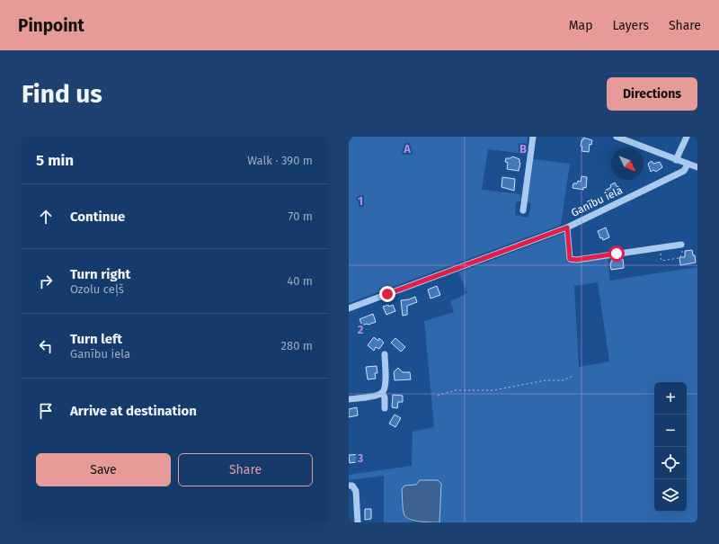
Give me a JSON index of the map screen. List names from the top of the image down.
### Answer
{
  "streets": {
    "street": ["Ganību iela"]
  },
  "north": "bottom right",
  "page": {
    "header": "Pinpoint",
    "nav": ["Map", "Layers", "Share"],
    "buttons": [
      "Directions",
      ["Save", "Share"]
    ],
    "title": "Find us",
    "heading": ["5 min", "Walk · 390 m"],
    "list": [
      ["Continue", "70 m"],
      ["Turn right", "Ozolu ceļš", "40 m"],
      ["Turn left", "Ganību iela", "280 m"],
      "Arrive at destination"
    ],
    "map_buttons": ["+", "−"]
  },
  "grid": {
    "columns": ["A", "B"],
    "rows": ["1", "2", "3"]
  }
}
